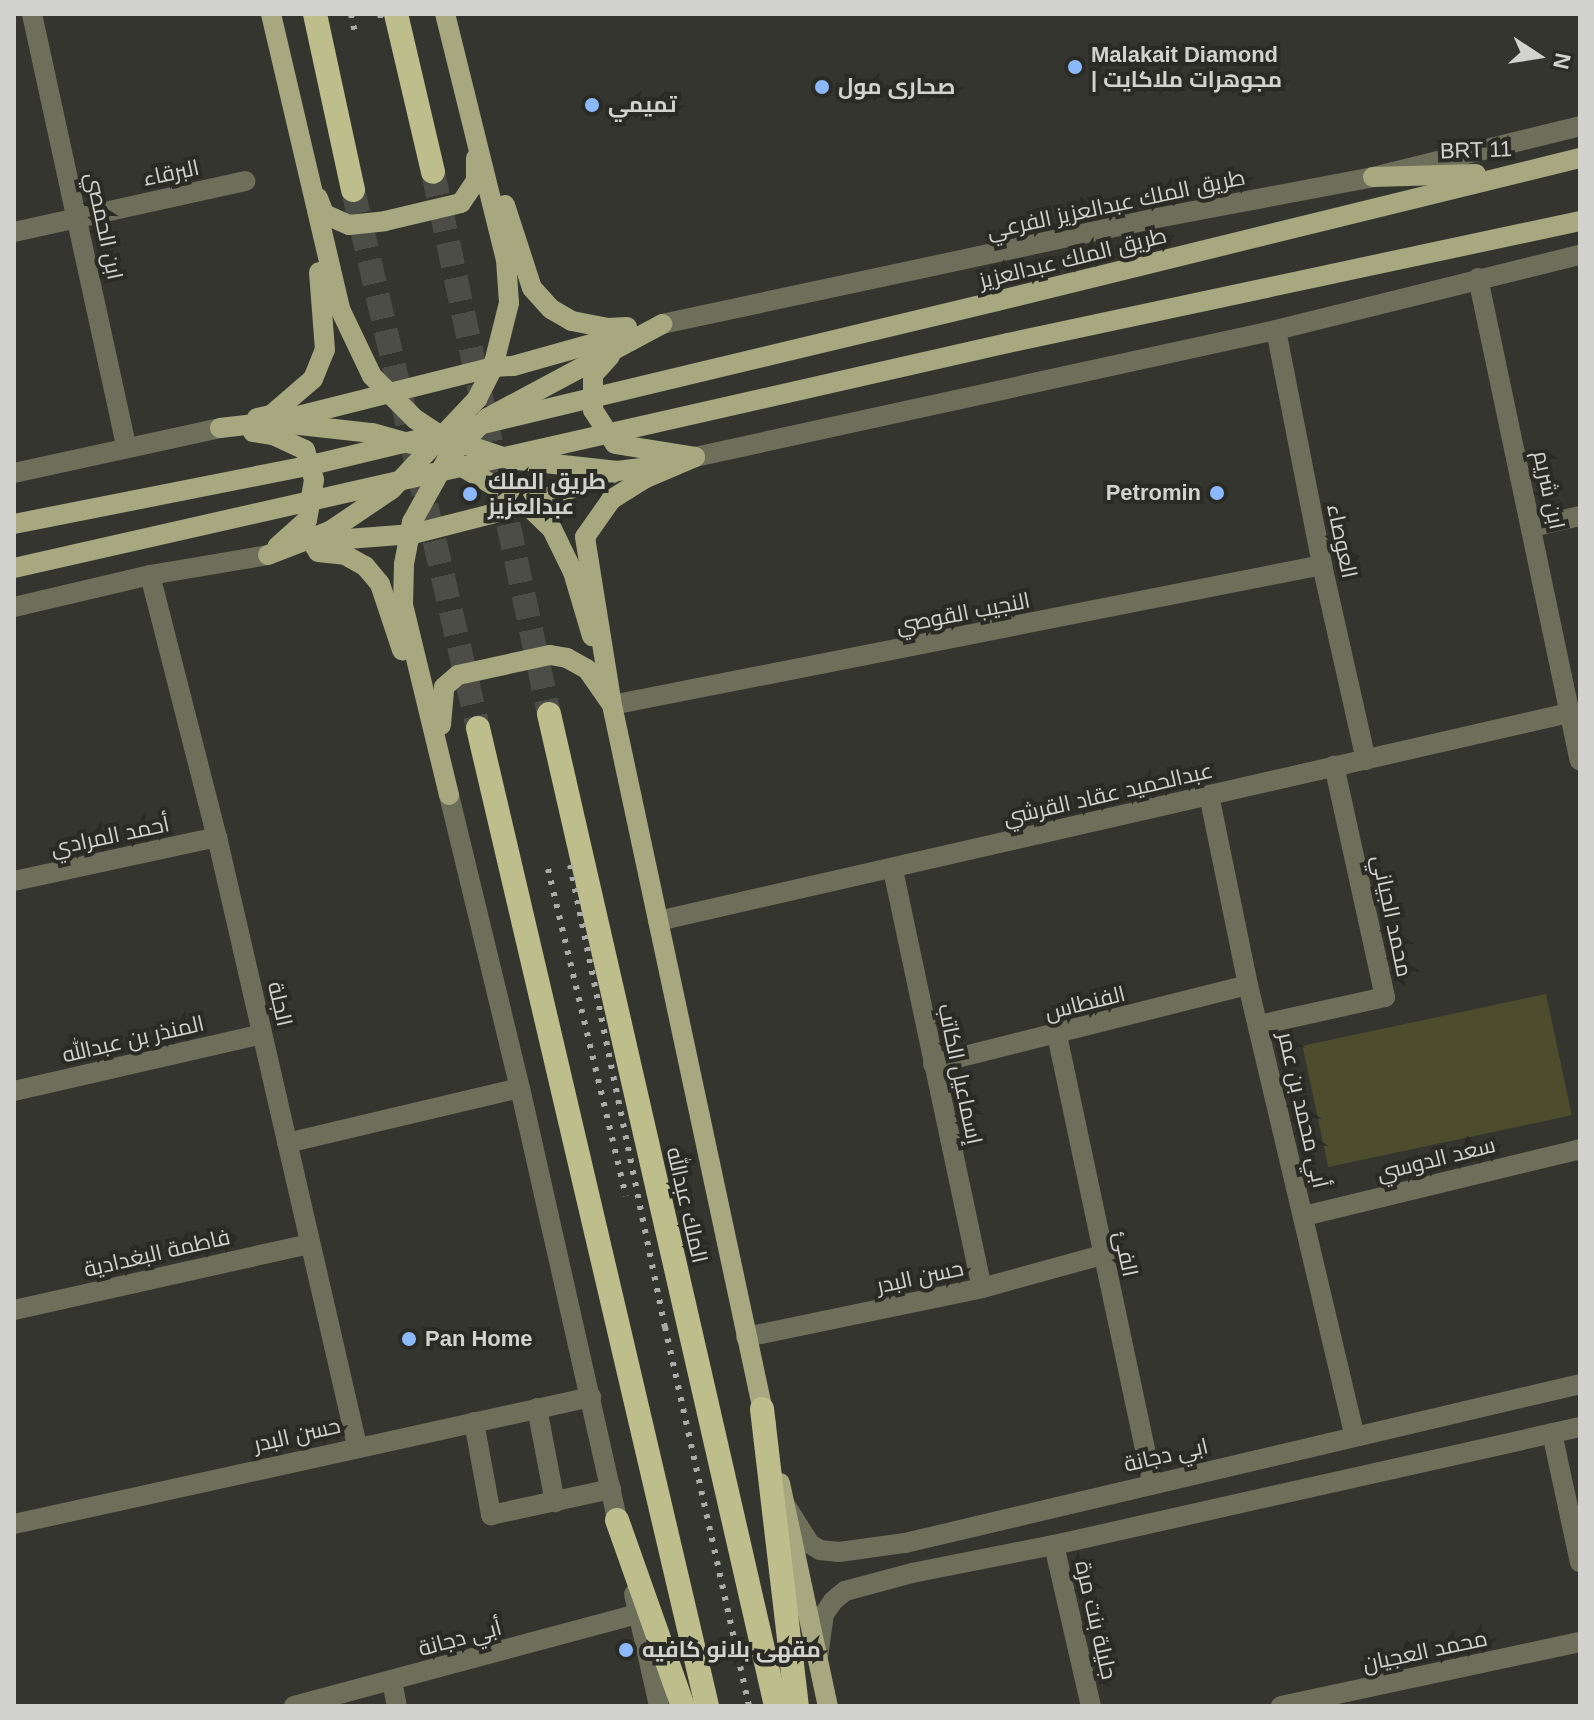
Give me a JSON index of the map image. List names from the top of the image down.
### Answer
{
  "streets": {
    "highway": ["الملك عبدالله"],
    "main road": ["BRT 11", "طريق الملك عبدالعزيز"],
    "street": [
      "البرقاء",
      "طريق الملك عبدالعزيز الفرعي",
      "ابن الحمصي",
      "ابن شريم",
      "العوصاء",
      "النجيب القوصي",
      "عبدالحميد عقاد القرشي",
      "أحمد المرادي",
      "محمد الجياني",
      "الفنطاس",
      "الجلة",
      "المنذر بن عبدالله",
      "إسماعيل الكاتب",
      "أبي محمد بن عمر",
      "سعد الدوسي",
      "فاطمة البغدادية",
      "الفئ",
      "حسن البدر",
      "ابي دجانة",
      "جليلة بنت مرة",
      "أبي دجانة",
      "محمد العجيان"
    ]
  },
  "crossings": [
    ["BRT 11", "طريق الملك عبدالعزيز الفرعي"],
    ["BRT 11", "طريق الملك عبدالعزيز"],
    ["البرقاء", "ابن الحمصي"],
    ["ابن شريم", "عبدالحميد عقاد القرشي"],
    ["العوصاء", "النجيب القوصي"],
    ["العوصاء", "عبدالحميد عقاد القرشي"],
    ["عبدالحميد عقاد القرشي", "محمد الجياني"],
    ["عبدالحميد عقاد القرشي", "إسماعيل الكاتب"],
    ["عبدالحميد عقاد القرشي", "أبي محمد بن عمر"],
    ["أحمد المرادي", "الجلة"],
    ["محمد الجياني", "أبي محمد بن عمر"],
    ["الفنطاس", "إسماعيل الكاتب"],
    ["الفنطاس", "أبي محمد بن عمر"],
    ["الفنطاس", "الفئ"],
    ["الجلة", "المنذر بن عبدالله"],
    ["الجلة", "فاطمة البغدادية"],
    ["الجلة", "حسن البدر"],
    ["إسماعيل الكاتب", "حسن البدر"],
    ["أبي محمد بن عمر", "سعد الدوسي"],
    ["أبي محمد بن عمر", "ابي دجانة"],
    ["الفئ", "حسن البدر"],
    ["الفئ", "ابي دجانة"]
  ],
  "places": [
    "Malakait Diamond | مجوهرات ملاكايت",
    "صحارى مول",
    "تمیمي",
    "Petromin",
    "طريق الملك عبدالعزيز",
    "Pan Home",
    "مقهى بلانو كافيه"
  ],
  "north": "right"
}
